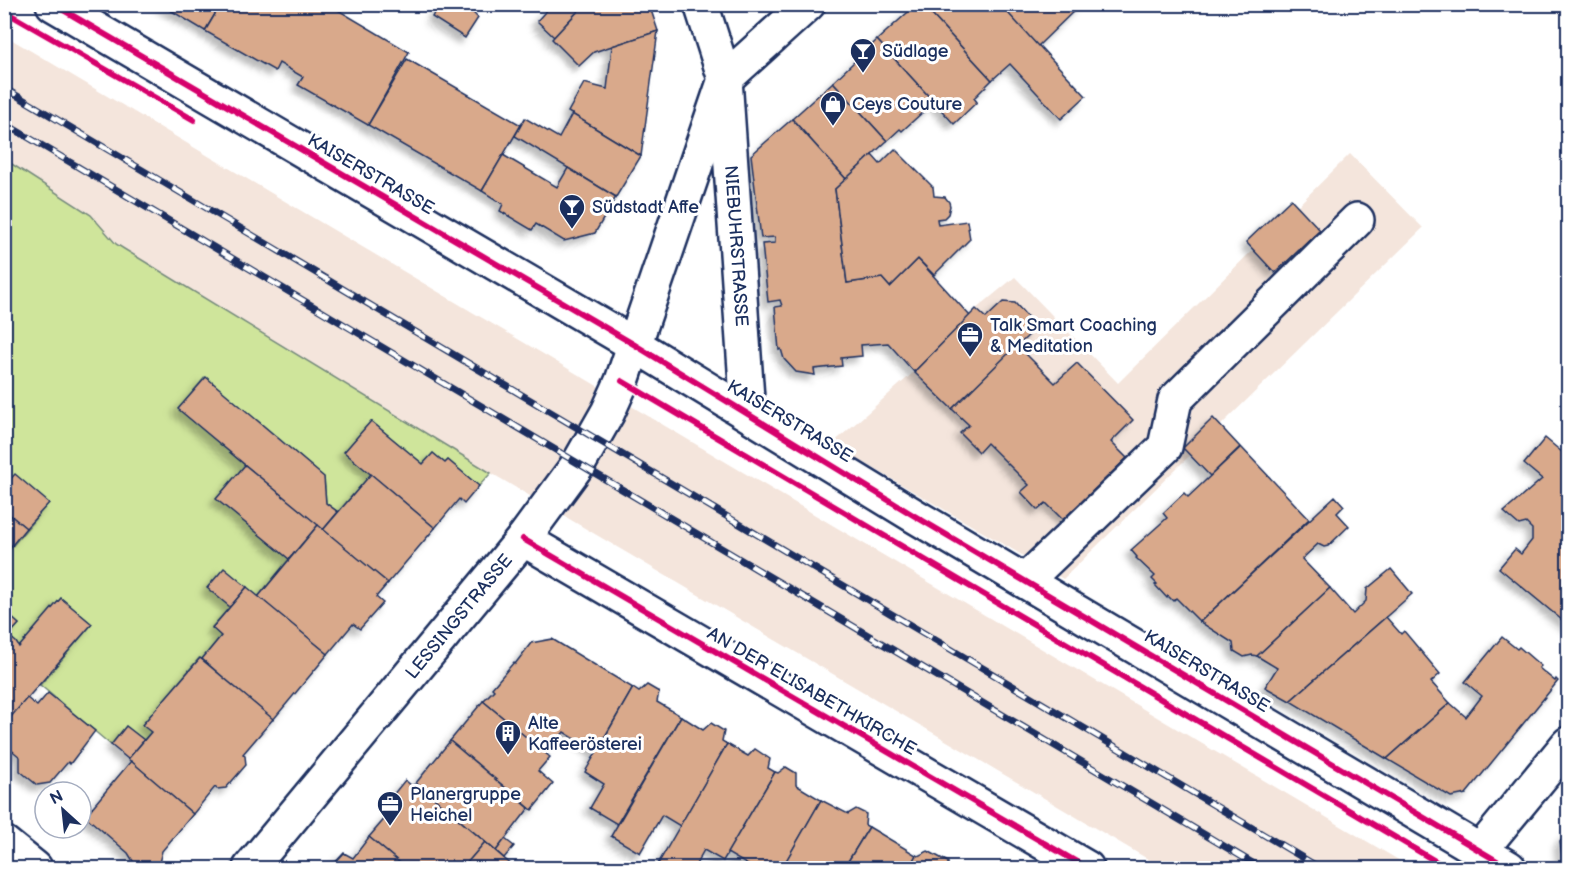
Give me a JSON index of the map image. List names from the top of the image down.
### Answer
{
  "streets": {
    "street": [
      "KAISERSTRASSE",
      "NIEBUHRSTRASSE",
      "LESSINGSTRASSE",
      "AN DER ELISABETHKIRCHE"
    ]
  },
  "crossings": [
    ["KAISERSTRASSE", "NIEBUHRSTRASSE"],
    ["KAISERSTRASSE", "LESSINGSTRASSE"],
    ["NIEBUHRSTRASSE", "LESSINGSTRASSE"],
    ["LESSINGSTRASSE", "AN DER ELISABETHKIRCHE"]
  ],
  "places": {
    "bar": ["Südlage", "Südstadt Affe"],
    "shop": ["Ceys Couture"],
    "office": ["Talk Smart Coaching & Meditation", "Planergruppe Heichel"],
    "building": ["Alte Kaffeerösterei"]
  },
  "north": "top left"
}
